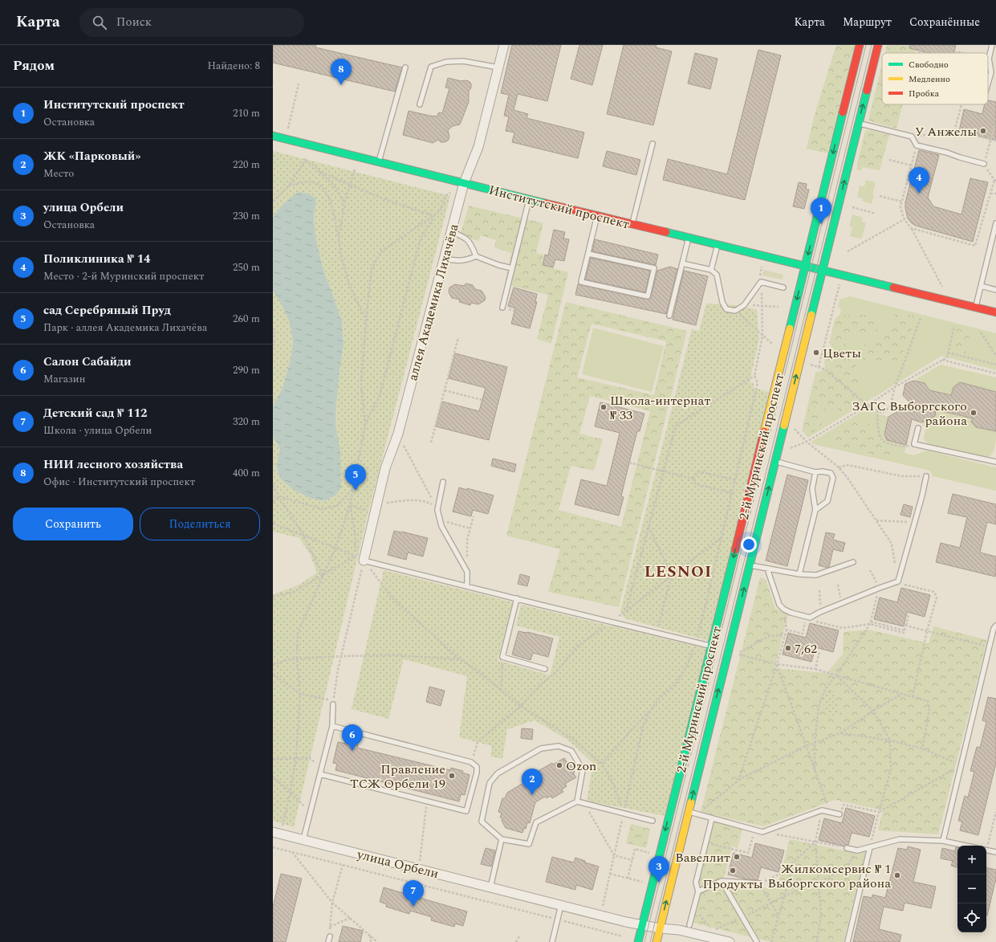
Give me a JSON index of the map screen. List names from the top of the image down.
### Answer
{
  "streets": {
    "main road": ["Институтский проспект", "2-й Муринский проспект"],
    "street": ["аллея Академика Лихачёва", "улица Орбели"]
  },
  "crossings": [
    ["Институтский проспект", "аллея Академика Лихачёва"],
    ["Институтский проспект", "2-й Муринский проспект"],
    ["2-й Муринский проспект", "улица Орбели"]
  ],
  "districts": ["LESNOI"],
  "places": [
    "У Анжелы",
    "Цветы",
    "Школа-интернат № 33",
    "ЗАГС Выборгского района",
    "7,62",
    "Ozon",
    "Правление ТСЖ Орбели 19",
    "Вавеллит",
    "Продукты",
    "Жилкомсервис № 1 Выборгского района"
  ],
  "legend": ["Свободно", "Медленно", "Пробка"],
  "page": {
    "header": "Карта",
    "search": "Поиск",
    "nav": ["Карта", "Маршрут", "Сохранённые"],
    "heading": ["Рядом", "Найдено: 8"],
    "pins": [
      "8",
      "4",
      "1",
      "5",
      "6",
      "2",
      "3",
      "7"
    ],
    "list": [
      {
        "mark": "1",
        "name": "Институтский проспект",
        "note": "Остановка",
        "value": "210 m"
      },
      {
        "mark": "2",
        "name": "ЖК «Парковый»",
        "note": "Место",
        "value": "220 m"
      },
      {
        "mark": "3",
        "name": "улица Орбели",
        "note": "Остановка",
        "value": "230 m"
      },
      {
        "mark": "4",
        "name": "Поликлиника № 14",
        "note": "Место · 2-й Муринский проспект",
        "value": "250 m"
      },
      {
        "mark": "5",
        "name": "сад Серебряный Пруд",
        "note": "Парк · аллея Академика Лихачёва",
        "value": "260 m"
      },
      {
        "mark": "6",
        "name": "Салон Сабайди",
        "note": "Магазин",
        "value": "290 m"
      },
      {
        "mark": "7",
        "name": "Детский сад № 112",
        "note": "Школа · улица Орбели",
        "value": "320 m"
      },
      {
        "mark": "8",
        "name": "НИИ лесного хозяйства",
        "note": "Офис · Институтский проспект",
        "value": "400 m"
      }
    ],
    "buttons": ["Сохранить", "Поделиться"],
    "map_buttons": ["+", "−"]
  }
}
